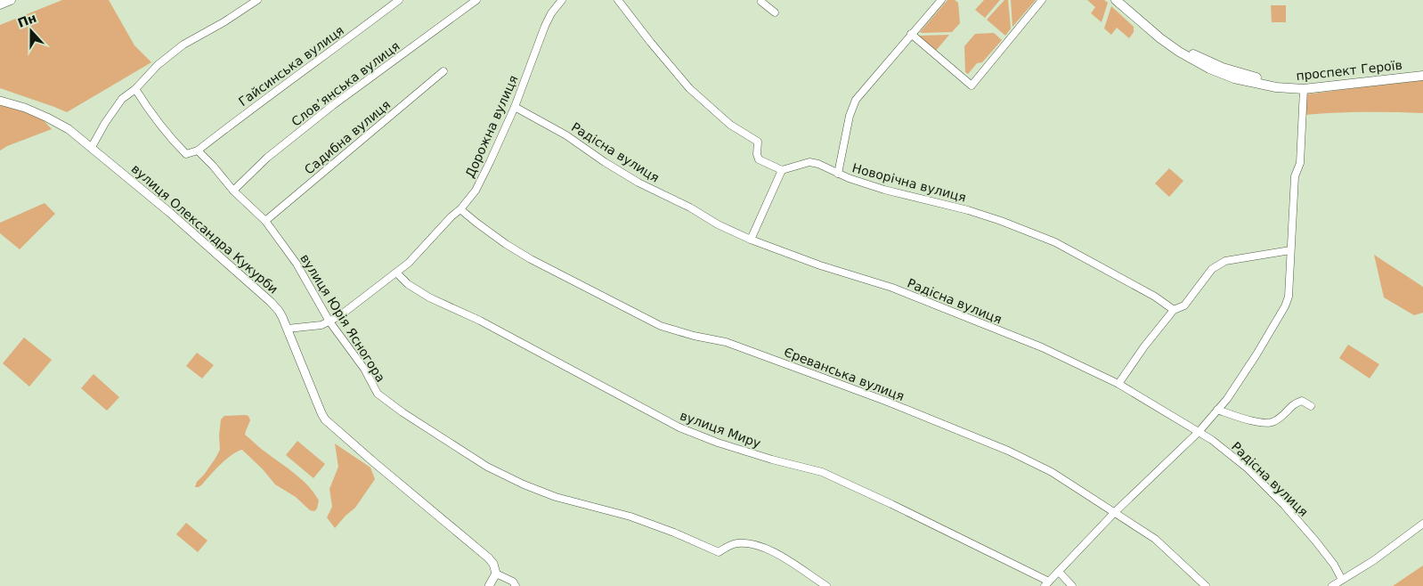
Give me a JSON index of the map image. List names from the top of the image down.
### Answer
{
  "streets": {
    "main road": ["проспект Героїв"],
    "street": [
      "Гайсинська вулиця",
      "Словʼянська вулиця",
      "Дорожна вулиця",
      "Садибна вулиця",
      "Радісна вулиця",
      "Новорічна вулиця",
      "вулиця Олександра Кукурби",
      "вулиця Юрія Ясногора",
      "Єреванська вулиця",
      "вулиця Миру"
    ]
  },
  "crossings": [
    ["Гайсинська вулиця", "вулиця Юрія Ясногора"],
    ["Словʼянська вулиця", "вулиця Юрія Ясногора"],
    ["Дорожна вулиця", "Радісна вулиця"],
    ["Дорожна вулиця", "вулиця Олександра Кукурби"],
    ["Дорожна вулиця", "вулиця Юрія Ясногора"],
    ["Дорожна вулиця", "Єреванська вулиця"],
    ["Дорожна вулиця", "вулиця Миру"],
    ["Садибна вулиця", "вулиця Юрія Ясногора"]
  ],
  "north": "top"
}
